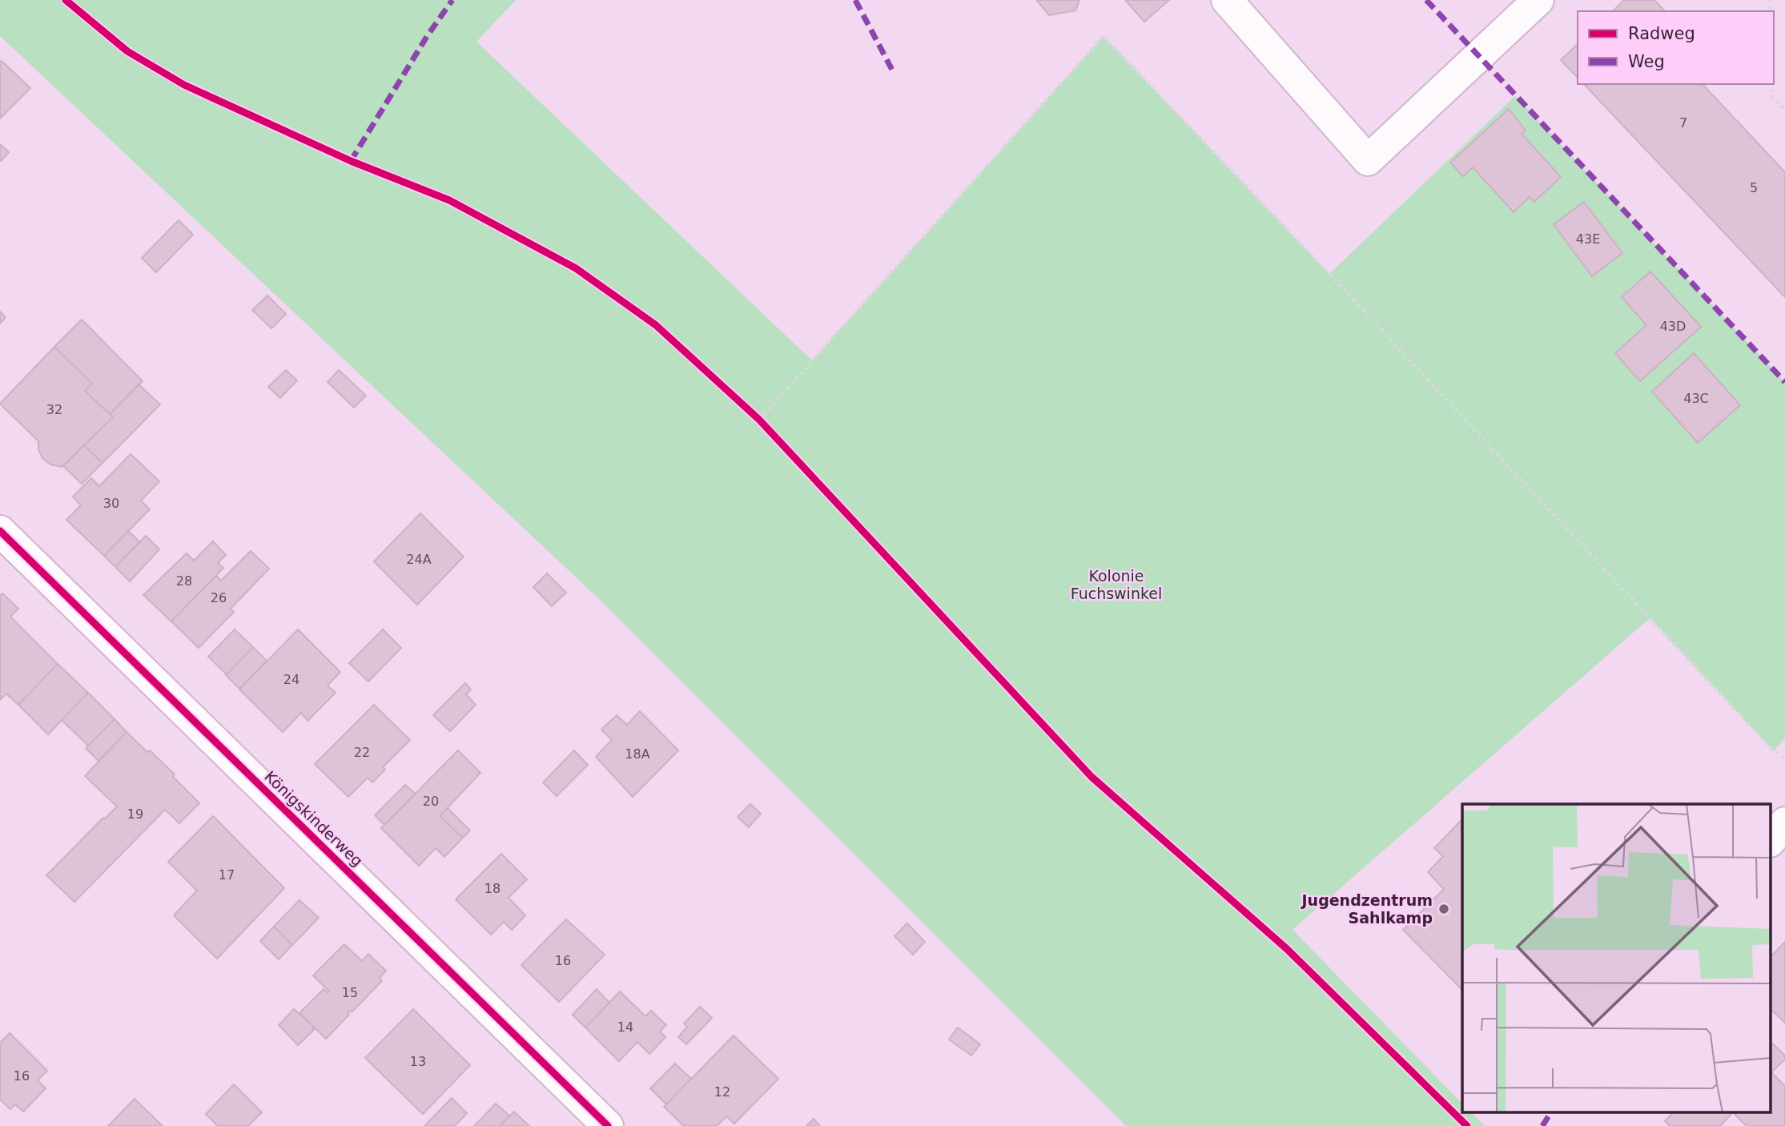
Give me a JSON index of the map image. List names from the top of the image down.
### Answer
{
  "streets": {
    "street": ["Königskinderweg"]
  },
  "parks": ["Kolonie Fuchswinkel"],
  "places": ["Jugendzentrum Sahlkamp"],
  "house_numbers": [
    "7",
    "5",
    "43E",
    "43D",
    "43C",
    "32",
    "30",
    "24A",
    "28",
    "26",
    "24",
    "22",
    "18A",
    "20",
    "19",
    "17",
    "18",
    "16",
    "15",
    "14",
    "13",
    "16",
    "12"
  ],
  "legend": ["Radweg", "Weg"]
}
